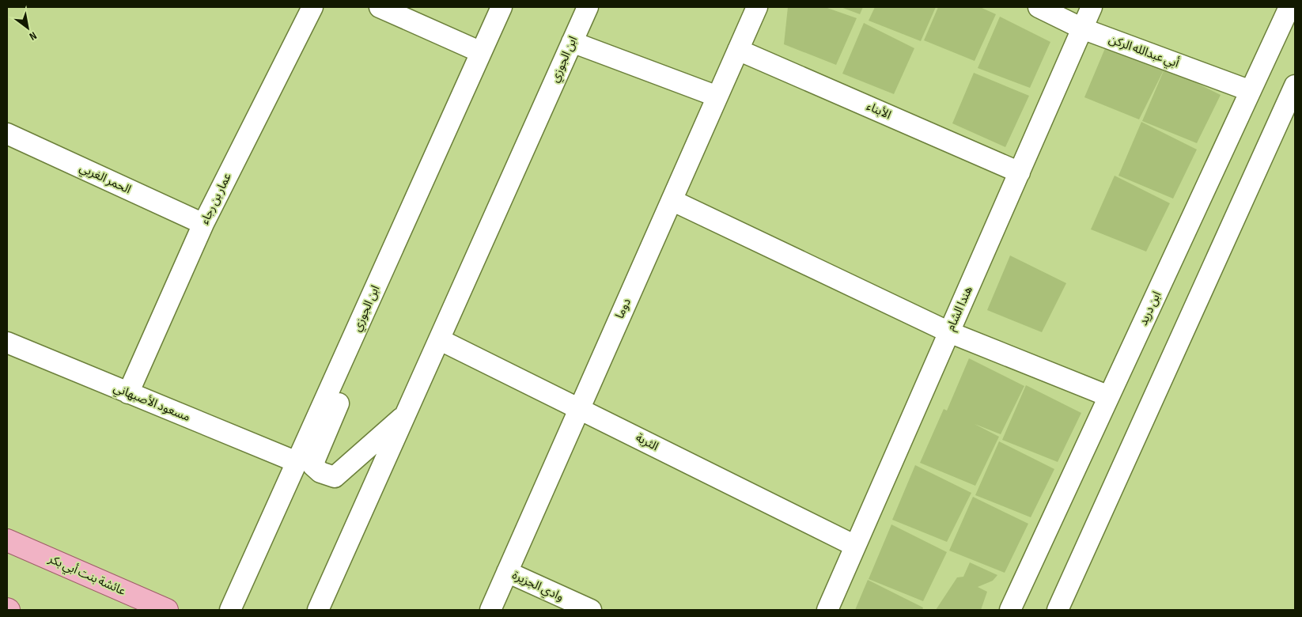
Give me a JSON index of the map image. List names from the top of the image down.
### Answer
{
  "streets": {
    "main road": ["عائشة بنت أبي بكر"],
    "street": [
      "أبي عبدالله الركن",
      "ابن الجوزي",
      "الأبناء",
      "الحمر الغربي",
      "عمار بن رجاء",
      "دوما",
      "هندا الشام",
      "ابن دريد",
      "مسعود الأصبهاني",
      "الثربة",
      "وادي الجزيرة"
    ]
  },
  "crossings": [
    ["أبي عبدالله الركن", "هندا الشام"],
    ["أبي عبدالله الركن", "ابن دريد"],
    ["ابن الجوزي", "مسعود الأصبهاني"],
    ["ابن الجوزي", "الثربة"],
    ["الأبناء", "دوما"],
    ["الأبناء", "هندا الشام"],
    ["الحمر الغربي", "عمار بن رجاء"],
    ["عمار بن رجاء", "مسعود الأصبهاني"],
    ["دوما", "الثربة"],
    ["دوما", "وادي الجزيرة"],
    ["هندا الشام", "الثربة"]
  ],
  "north": "bottom right"
}
